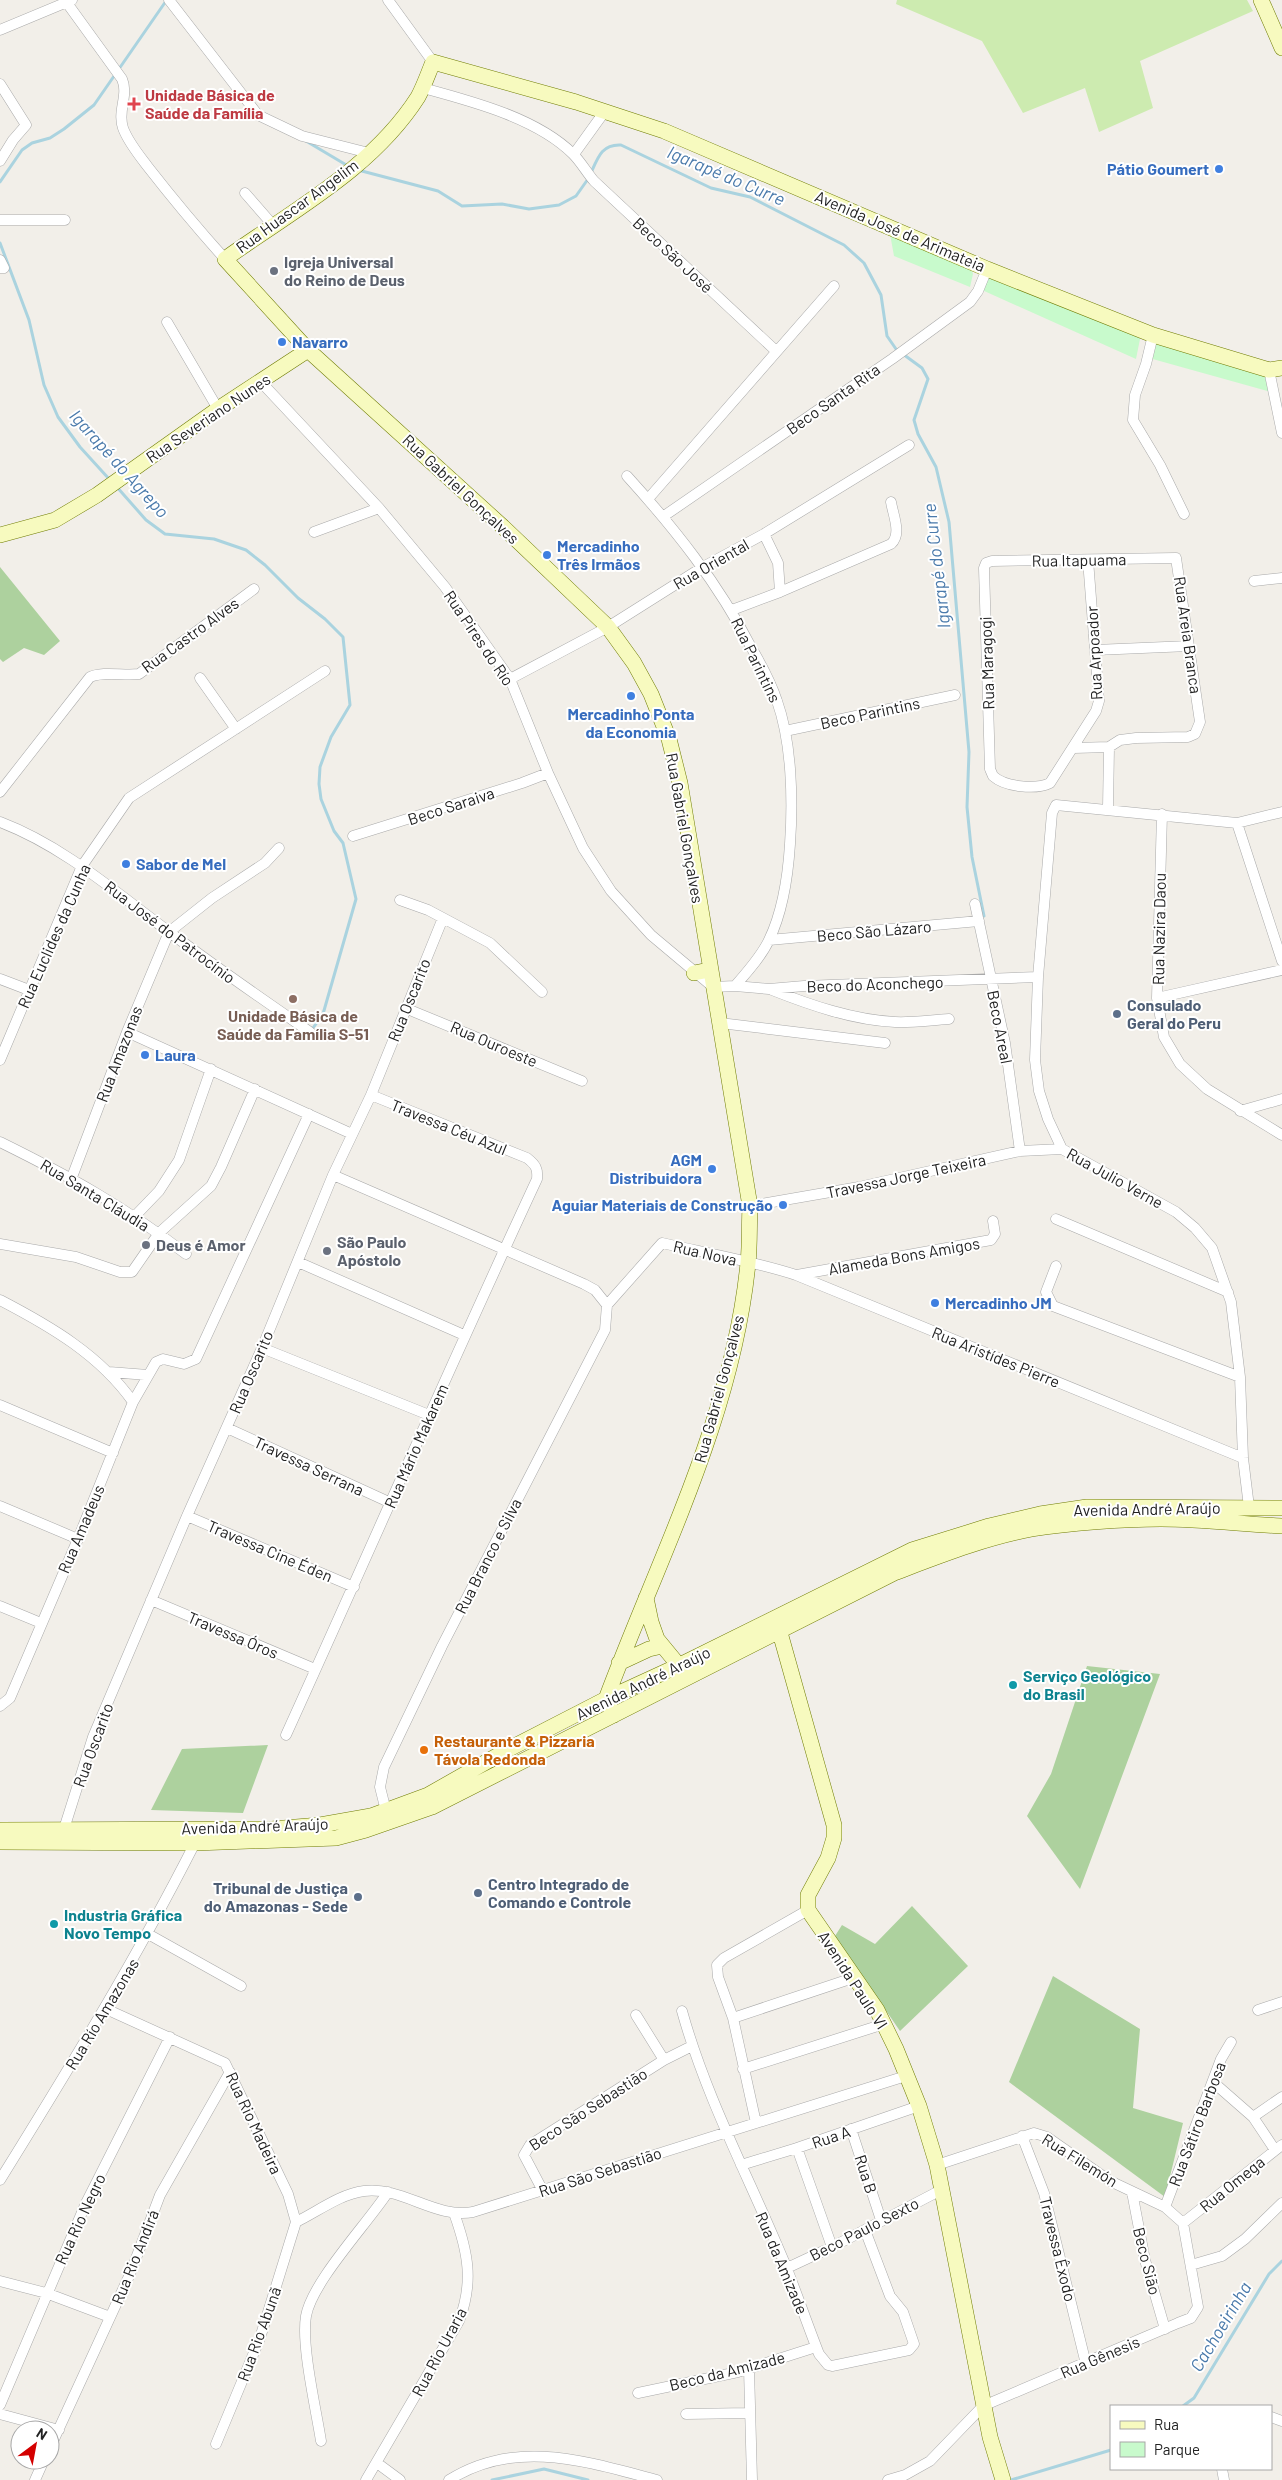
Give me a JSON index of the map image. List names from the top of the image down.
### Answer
{
  "streets": {
    "street": [
      "Rua Huascar Angelim",
      "Avenida José de Arimateia",
      "Beco São José",
      "Beco Santa Rita",
      "Rua Severiano Nunes",
      "Rua Gabriel Gonçalves",
      "Rua Itapuama",
      "Rua Oriental",
      "Rua Castro Alves",
      "Rua Areia Branca",
      "Rua Pires do Río",
      "Rua Arpoador",
      "Rua Parintins",
      "Rua Maragogi",
      "Beco Parintins",
      "Beco Saraiva",
      "Rua Nazira Daou",
      "Beco São Lázaro",
      "Rua José do Patrocínio",
      "Rua Euclides da Cunha",
      "Beco do Aconchego",
      "Rua Oscarito",
      "Beco Areal",
      "Rua Ouroeste",
      "Rua Amazonas",
      "Travessa Céu Azul",
      "Travessa Jorge Teixeira",
      "Rua Julio Verne",
      "Rua Santa Cláudia",
      "Rua Nova",
      "Alameda Bons Amigos",
      "Rua Aristídes Pierre",
      "Rua Mário Makarem",
      "Travessa Serrana",
      "Avenida André Araújo",
      "Rua Amadeus",
      "Travessa Cine Éden",
      "Rua Branco e Silva",
      "Travessa Óros",
      "Avenida Paulo VI",
      "Rua Río Amazonas",
      "Beco São Sebastião",
      "Rua Rio Madeira",
      "Rua Sátiro Barbosa",
      "Rua A",
      "Rua Filemón",
      "Rua São Sebastião",
      "Rua B",
      "Rua Omega",
      "Rua Rio Negro",
      "Beco Paulo Sexto",
      "Travessa Êxodo",
      "Rua Rio Andirá",
      "Beco Sião",
      "Rua da Amizade",
      "Rua Rio Abunã",
      "Rua Rio Uraria",
      "Rua Gênesis",
      "Beco da Amizade"
    ]
  },
  "crossings": [
    ["Rua Huascar Angelim", "Avenida José de Arimateia"],
    ["Rua Huascar Angelim", "Beco São José"],
    ["Rua Huascar Angelim", "Rua Gabriel Gonçalves"],
    ["Avenida José de Arimateia", "Beco Santa Rita"],
    ["Beco Santa Rita", "Rua Parintins"],
    ["Rua Severiano Nunes", "Rua Gabriel Gonçalves"],
    ["Rua Severiano Nunes", "Rua Pires do Río"],
    ["Rua Gabriel Gonçalves", "Rua Oriental"],
    ["Rua Gabriel Gonçalves", "Rua Pires do Río"],
    ["Rua Gabriel Gonçalves", "Beco do Aconchego"],
    ["Rua Gabriel Gonçalves", "Travessa Jorge Teixeira"],
    ["Rua Gabriel Gonçalves", "Rua Nova"],
    ["Rua Gabriel Gonçalves", "Rua Aristídes Pierre"],
    ["Rua Gabriel Gonçalves", "Avenida André Araújo"],
    ["Rua Itapuama", "Rua Areia Branca"],
    ["Rua Itapuama", "Rua Arpoador"],
    ["Rua Itapuama", "Rua Maragogi"],
    ["Rua Oriental", "Rua Pires do Río"],
    ["Rua Oriental", "Rua Parintins"],
    ["Rua Pires do Río", "Beco Saraiva"],
    ["Rua Arpoador", "Rua Maragogi"],
    ["Rua Parintins", "Beco Parintins"],
    ["Rua Parintins", "Beco São Lázaro"],
    ["Rua Parintins", "Beco do Aconchego"],
    ["Beco São Lázaro", "Beco Areal"],
    ["Rua José do Patrocínio", "Rua Euclides da Cunha"],
    ["Rua José do Patrocínio", "Rua Amazonas"],
    ["Beco do Aconchego", "Beco Areal"],
    ["Beco do Aconchego", "Rua Julio Verne"],
    ["Rua Oscarito", "Rua Ouroeste"],
    ["Rua Oscarito", "Travessa Céu Azul"],
    ["Rua Oscarito", "Travessa Serrana"],
    ["Rua Oscarito", "Avenida André Araújo"],
    ["Rua Oscarito", "Travessa Cine Éden"],
    ["Rua Oscarito", "Travessa Óros"],
    ["Beco Areal", "Travessa Jorge Teixeira"],
    ["Rua Amazonas", "Rua Santa Cláudia"],
    ["Travessa Céu Azul", "Rua Mário Makarem"],
    ["Travessa Jorge Teixeira", "Rua Julio Verne"],
    ["Rua Julio Verne", "Rua Aristídes Pierre"],
    ["Rua Julio Verne", "Avenida André Araújo"],
    ["Rua Nova", "Rua Aristídes Pierre"],
    ["Rua Nova", "Rua Branco e Silva"],
    ["Alameda Bons Amigos", "Rua Aristídes Pierre"],
    ["Rua Mário Makarem", "Travessa Serrana"],
    ["Rua Mário Makarem", "Travessa Cine Éden"],
    ["Rua Mário Makarem", "Travessa Óros"],
    ["Avenida André Araújo", "Rua Branco e Silva"],
    ["Avenida André Araújo", "Rua Río Amazonas"],
    ["Avenida Paulo VI", "Rua A"],
    ["Avenida Paulo VI", "Rua Filemón"],
    ["Avenida Paulo VI", "Rua São Sebastião"],
    ["Avenida Paulo VI", "Beco Paulo Sexto"],
    ["Avenida Paulo VI", "Rua Gênesis"],
    ["Rua Río Amazonas", "Rua Rio Madeira"],
    ["Beco São Sebastião", "Rua São Sebastião"],
    ["Rua Rio Madeira", "Rua São Sebastião"],
    ["Rua Rio Madeira", "Rua Rio Negro"],
    ["Rua Rio Madeira", "Rua Rio Andirá"],
    ["Rua Rio Madeira", "Rua Rio Abunã"],
    ["Rua Sátiro Barbosa", "Rua Filemón"],
    ["Rua A", "Rua B"],
    ["Rua A", "Rua da Amizade"],
    ["Rua Filemón", "Rua Omega"],
    ["Rua Filemón", "Travessa Êxodo"],
    ["Rua Filemón", "Beco Sião"],
    ["Rua Filemón", "Rua Gênesis"],
    ["Rua São Sebastião", "Rua da Amizade"],
    ["Rua São Sebastião", "Rua Rio Abunã"],
    ["Rua São Sebastião", "Rua Rio Uraria"],
    ["Rua B", "Beco Paulo Sexto"],
    ["Rua Omega", "Rua Gênesis"],
    ["Beco Paulo Sexto", "Rua da Amizade"],
    ["Travessa Êxodo", "Rua Gênesis"],
    ["Beco Sião", "Rua Gênesis"],
    ["Rua da Amizade", "Beco da Amizade"]
  ],
  "water": ["Igarapé do Curre", "Igarapé do Agrepo", "Cachoeirinha"],
  "places": {
    "health": ["Unidade Básica de Saúde da Família"],
    "other": [
      "Pátio Goumert",
      "Igreja Universal do Reino de Deus",
      "Navarro",
      "Mercadinho Três Irmãos",
      "Mercadinho Ponta da Economia",
      "Sabor de Mel",
      "Unidade Básica de Saúde da Família S-51",
      "Consulado Geral do Peru",
      "Laura",
      "AGM Distribuidora",
      "Aguiar Materiais de Construção",
      "Deus é Amor",
      "São Paulo Apóstolo",
      "Mercadinho JM",
      "Serviço Geológico do Brasil",
      "Restaurante & Pizzaria Távola Redonda",
      "Centro Integrado de Comando e Controle",
      "Tribunal de Justiça do Amazonas - Sede",
      "Industria Gráfica Novo Tempo"
    ]
  },
  "legend": ["Rua", "Parque"],
  "north": "top right"
}
